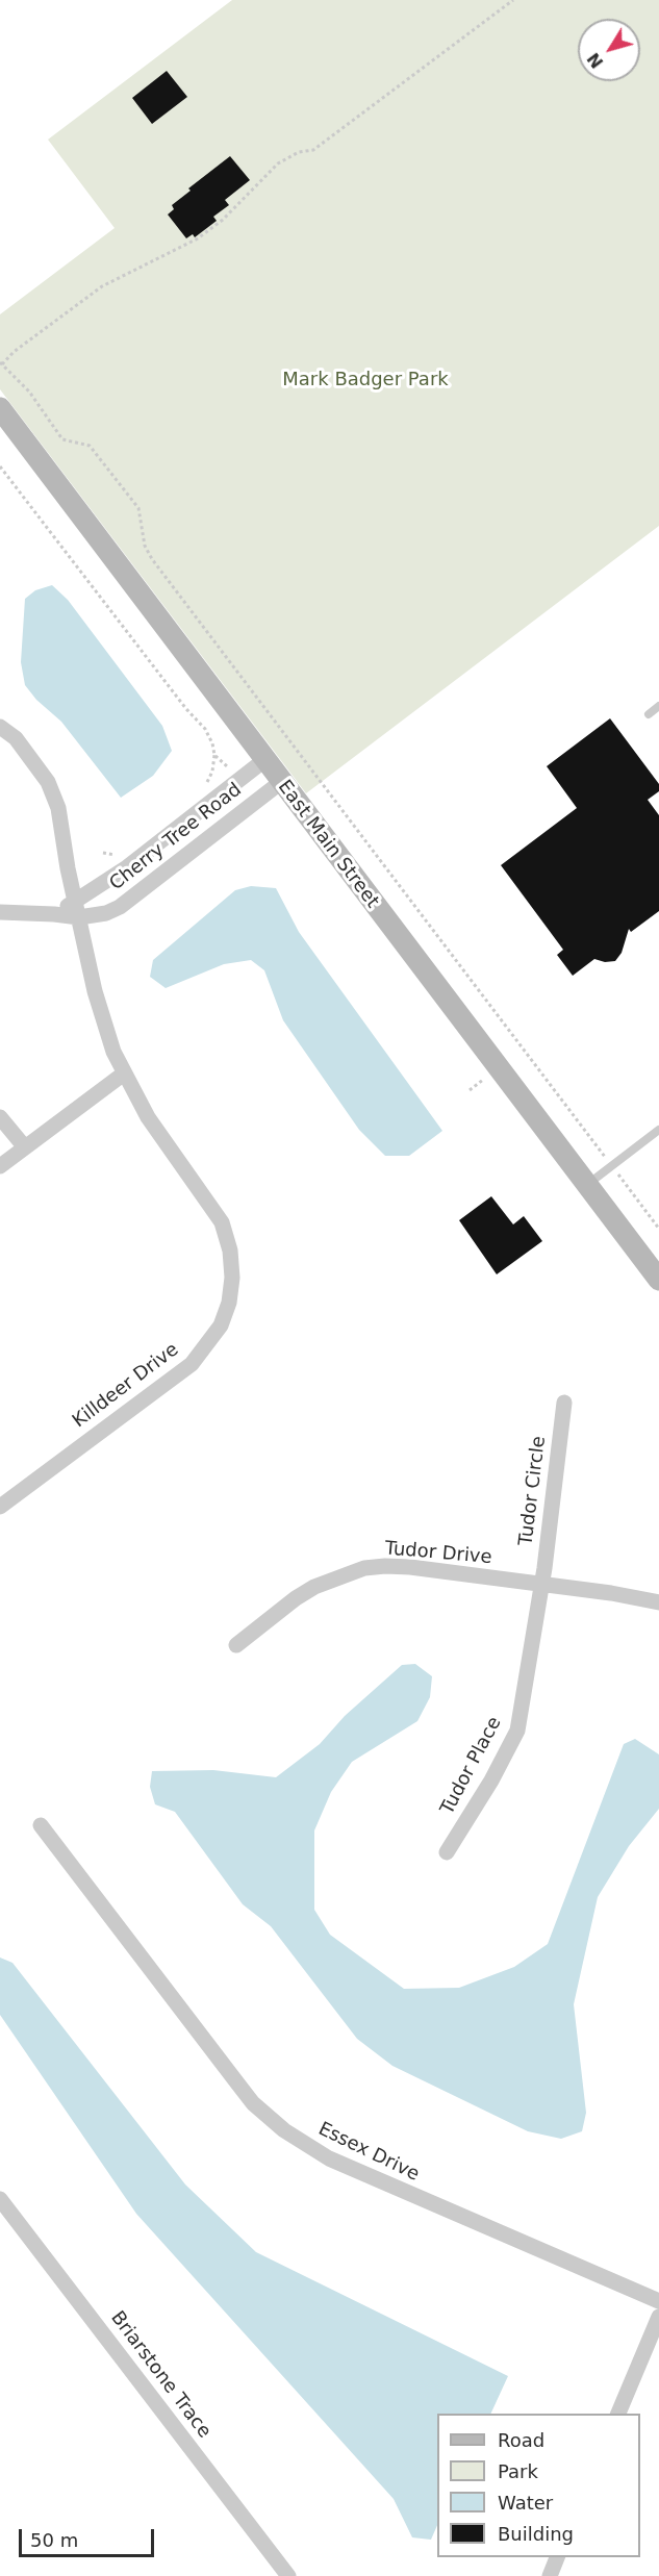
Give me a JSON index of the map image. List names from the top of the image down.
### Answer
{
  "streets": {
    "main road": ["East Main Street"],
    "street": [
      "Cherry Tree Road",
      "Killdeer Drive",
      "Tudor Circle",
      "Tudor Drive",
      "Tudor Place",
      "Essex Drive",
      "Briarstone Trace"
    ]
  },
  "crossings": [
    ["Cherry Tree Road", "East Main Street"],
    ["Cherry Tree Road", "Killdeer Drive"],
    ["Tudor Circle", "Tudor Drive"],
    ["Tudor Circle", "Tudor Place"],
    ["Tudor Drive", "Tudor Place"]
  ],
  "parks": ["Mark Badger Park"],
  "legend": [
    "Road",
    "Park",
    "Water",
    "Building"
  ],
  "scale_bar": "50 m",
  "north": "bottom left"
}
